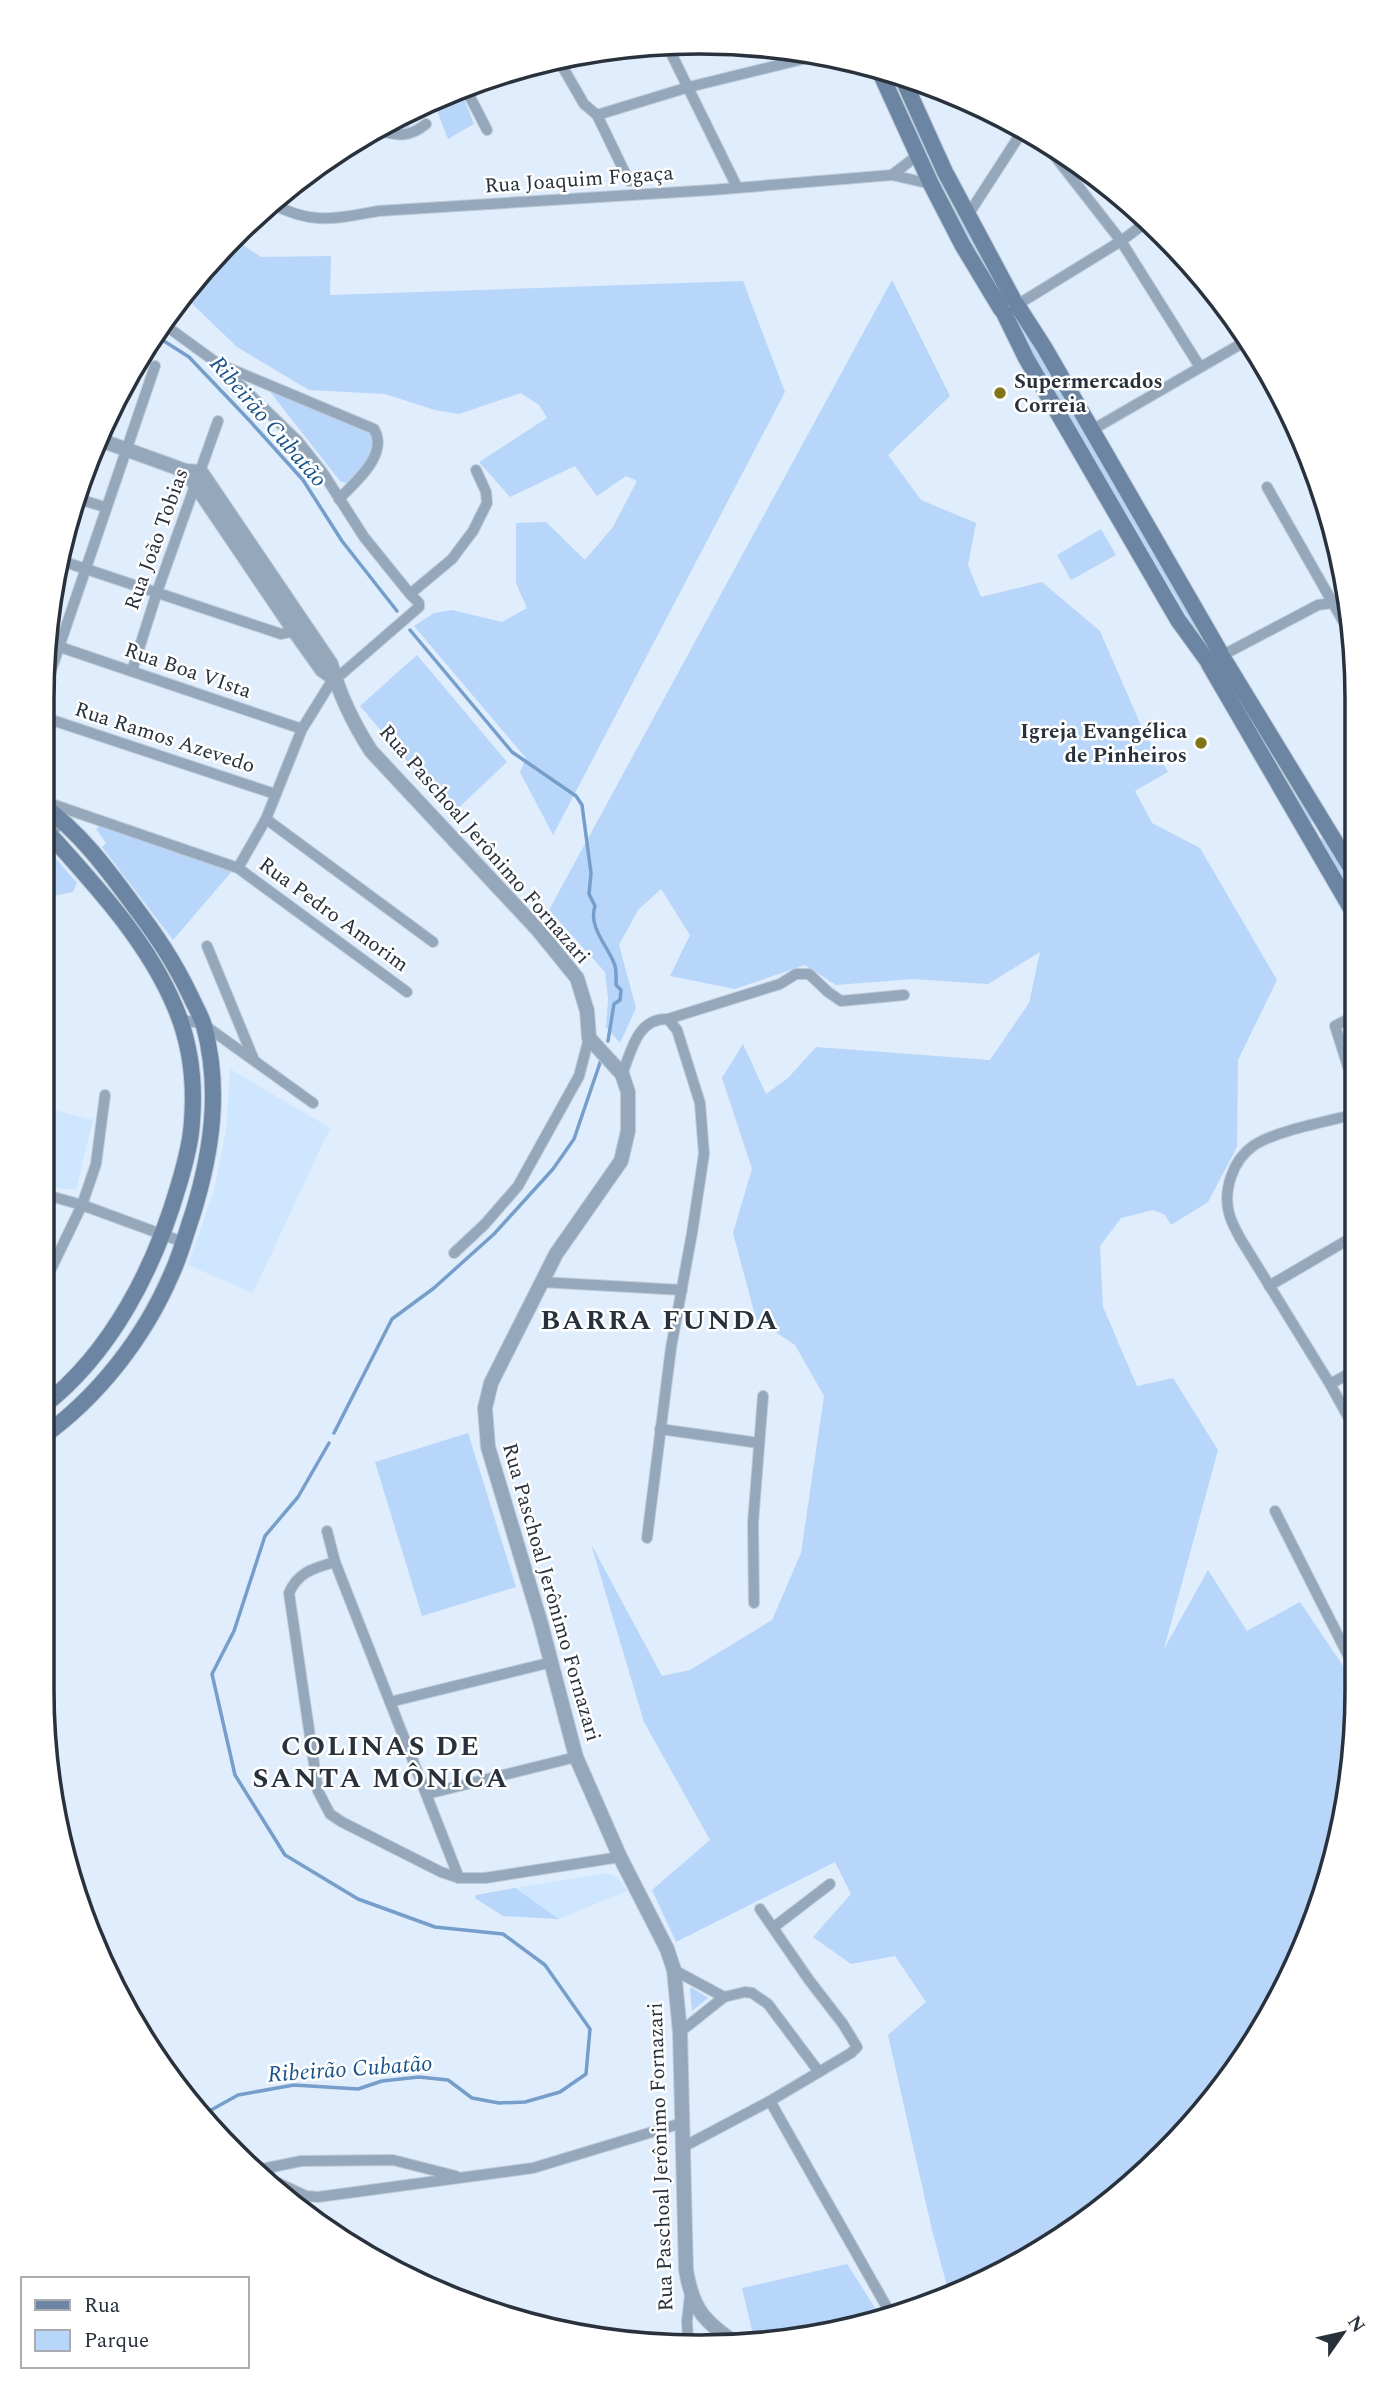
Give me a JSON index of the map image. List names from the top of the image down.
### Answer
{
  "streets": {
    "street": [
      "Rua Joaquim Fogaça",
      "Rua João Tobias",
      "Rua Boa VIsta",
      "Rua Ramos Azevedo",
      "Rua Paschoal Jerônimo Fornazari",
      "Rua Pedro Amorim"
    ]
  },
  "crossings": [
    ["Rua João Tobias", "Rua Boa VIsta"]
  ],
  "districts": ["BARRA FUNDA", "COLINAS DE SANTA MÔNICA"],
  "water": ["Ribeirão Cubatão"],
  "places": ["Supermercados Correia", "Igreja Evangélica de Pinheiros"],
  "legend": ["Rua", "Parque"],
  "north": "top right"
}
